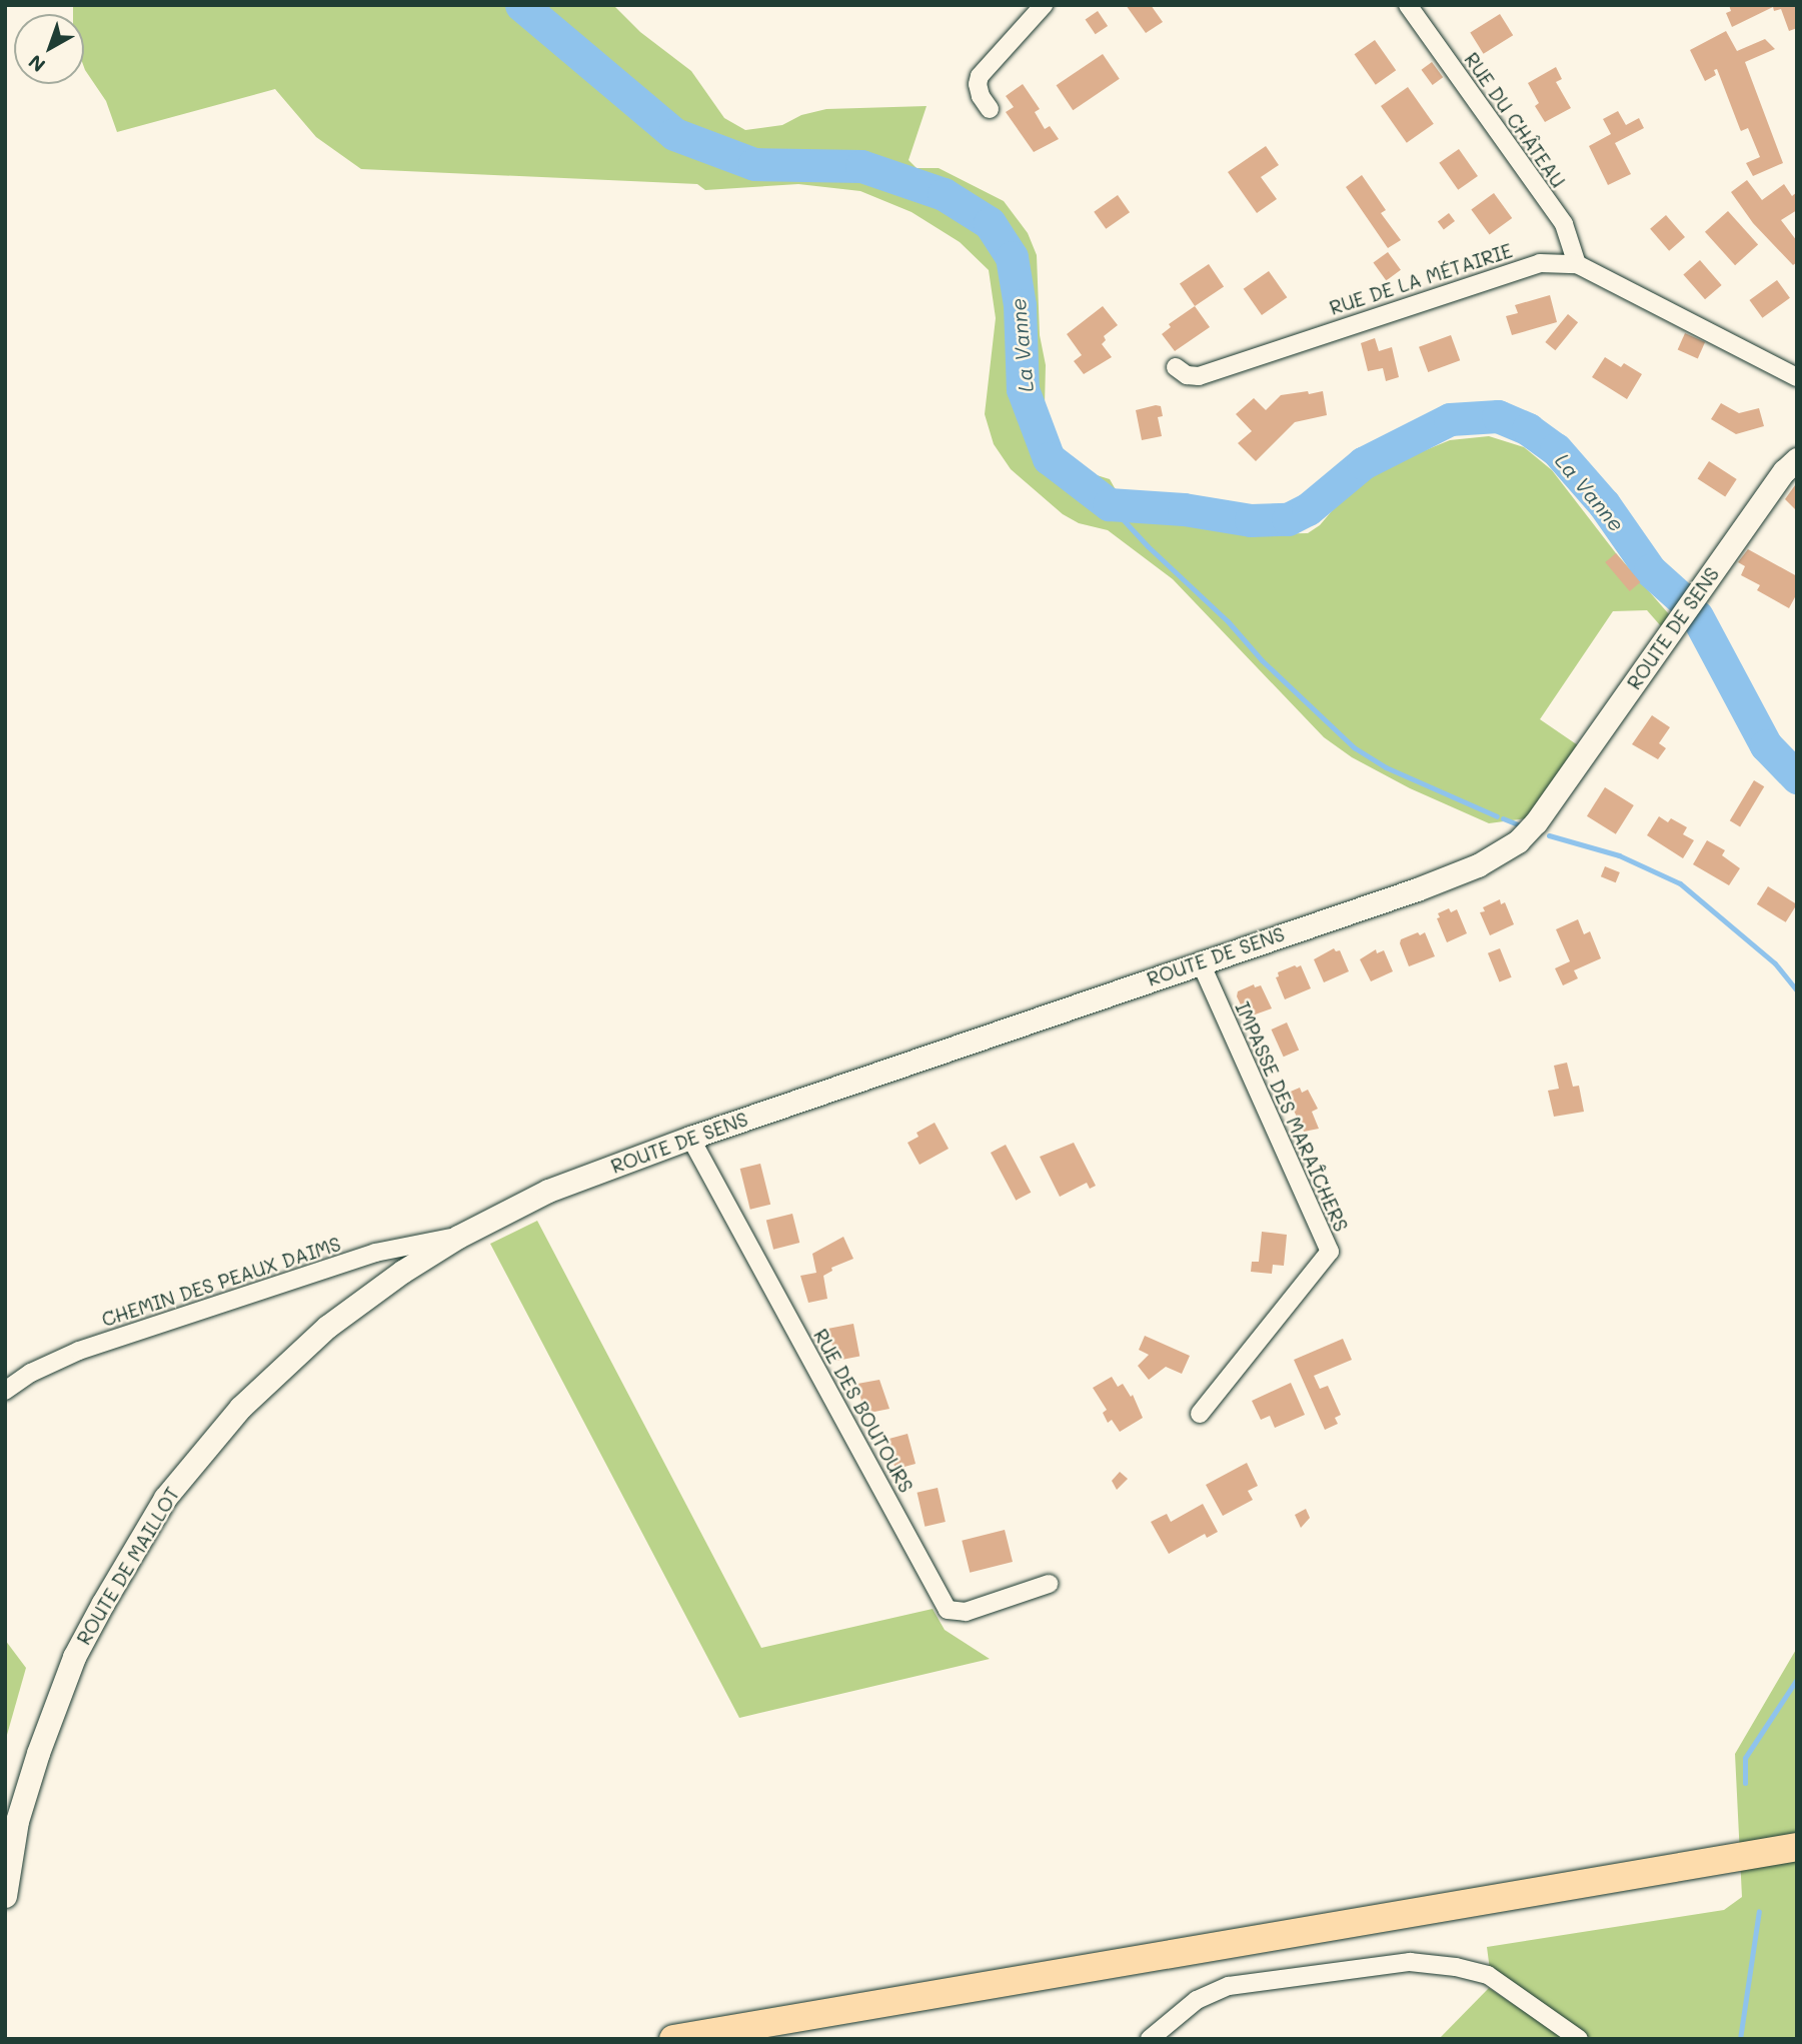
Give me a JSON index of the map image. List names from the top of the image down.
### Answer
{
  "streets": {
    "street": [
      "RUE DU CHÂTEAU",
      "RUE DE LA MÉTAIRIE",
      "ROUTE DE SENS",
      "IMPASSE DES MARAÎCHERS",
      "CHEMIN DES PEAUX DAIMS",
      "RUE DES BOUTOURS",
      "ROUTE DE MAILLOT"
    ]
  },
  "crossings": [
    ["RUE DU CHÂTEAU", "RUE DE LA MÉTAIRIE"],
    ["ROUTE DE SENS", "IMPASSE DES MARAÎCHERS"],
    ["ROUTE DE SENS", "CHEMIN DES PEAUX DAIMS"],
    ["ROUTE DE SENS", "RUE DES BOUTOURS"],
    ["ROUTE DE SENS", "ROUTE DE MAILLOT"],
    ["CHEMIN DES PEAUX DAIMS", "ROUTE DE MAILLOT"]
  ],
  "water": ["La Vanne"],
  "north": "bottom left"
}
